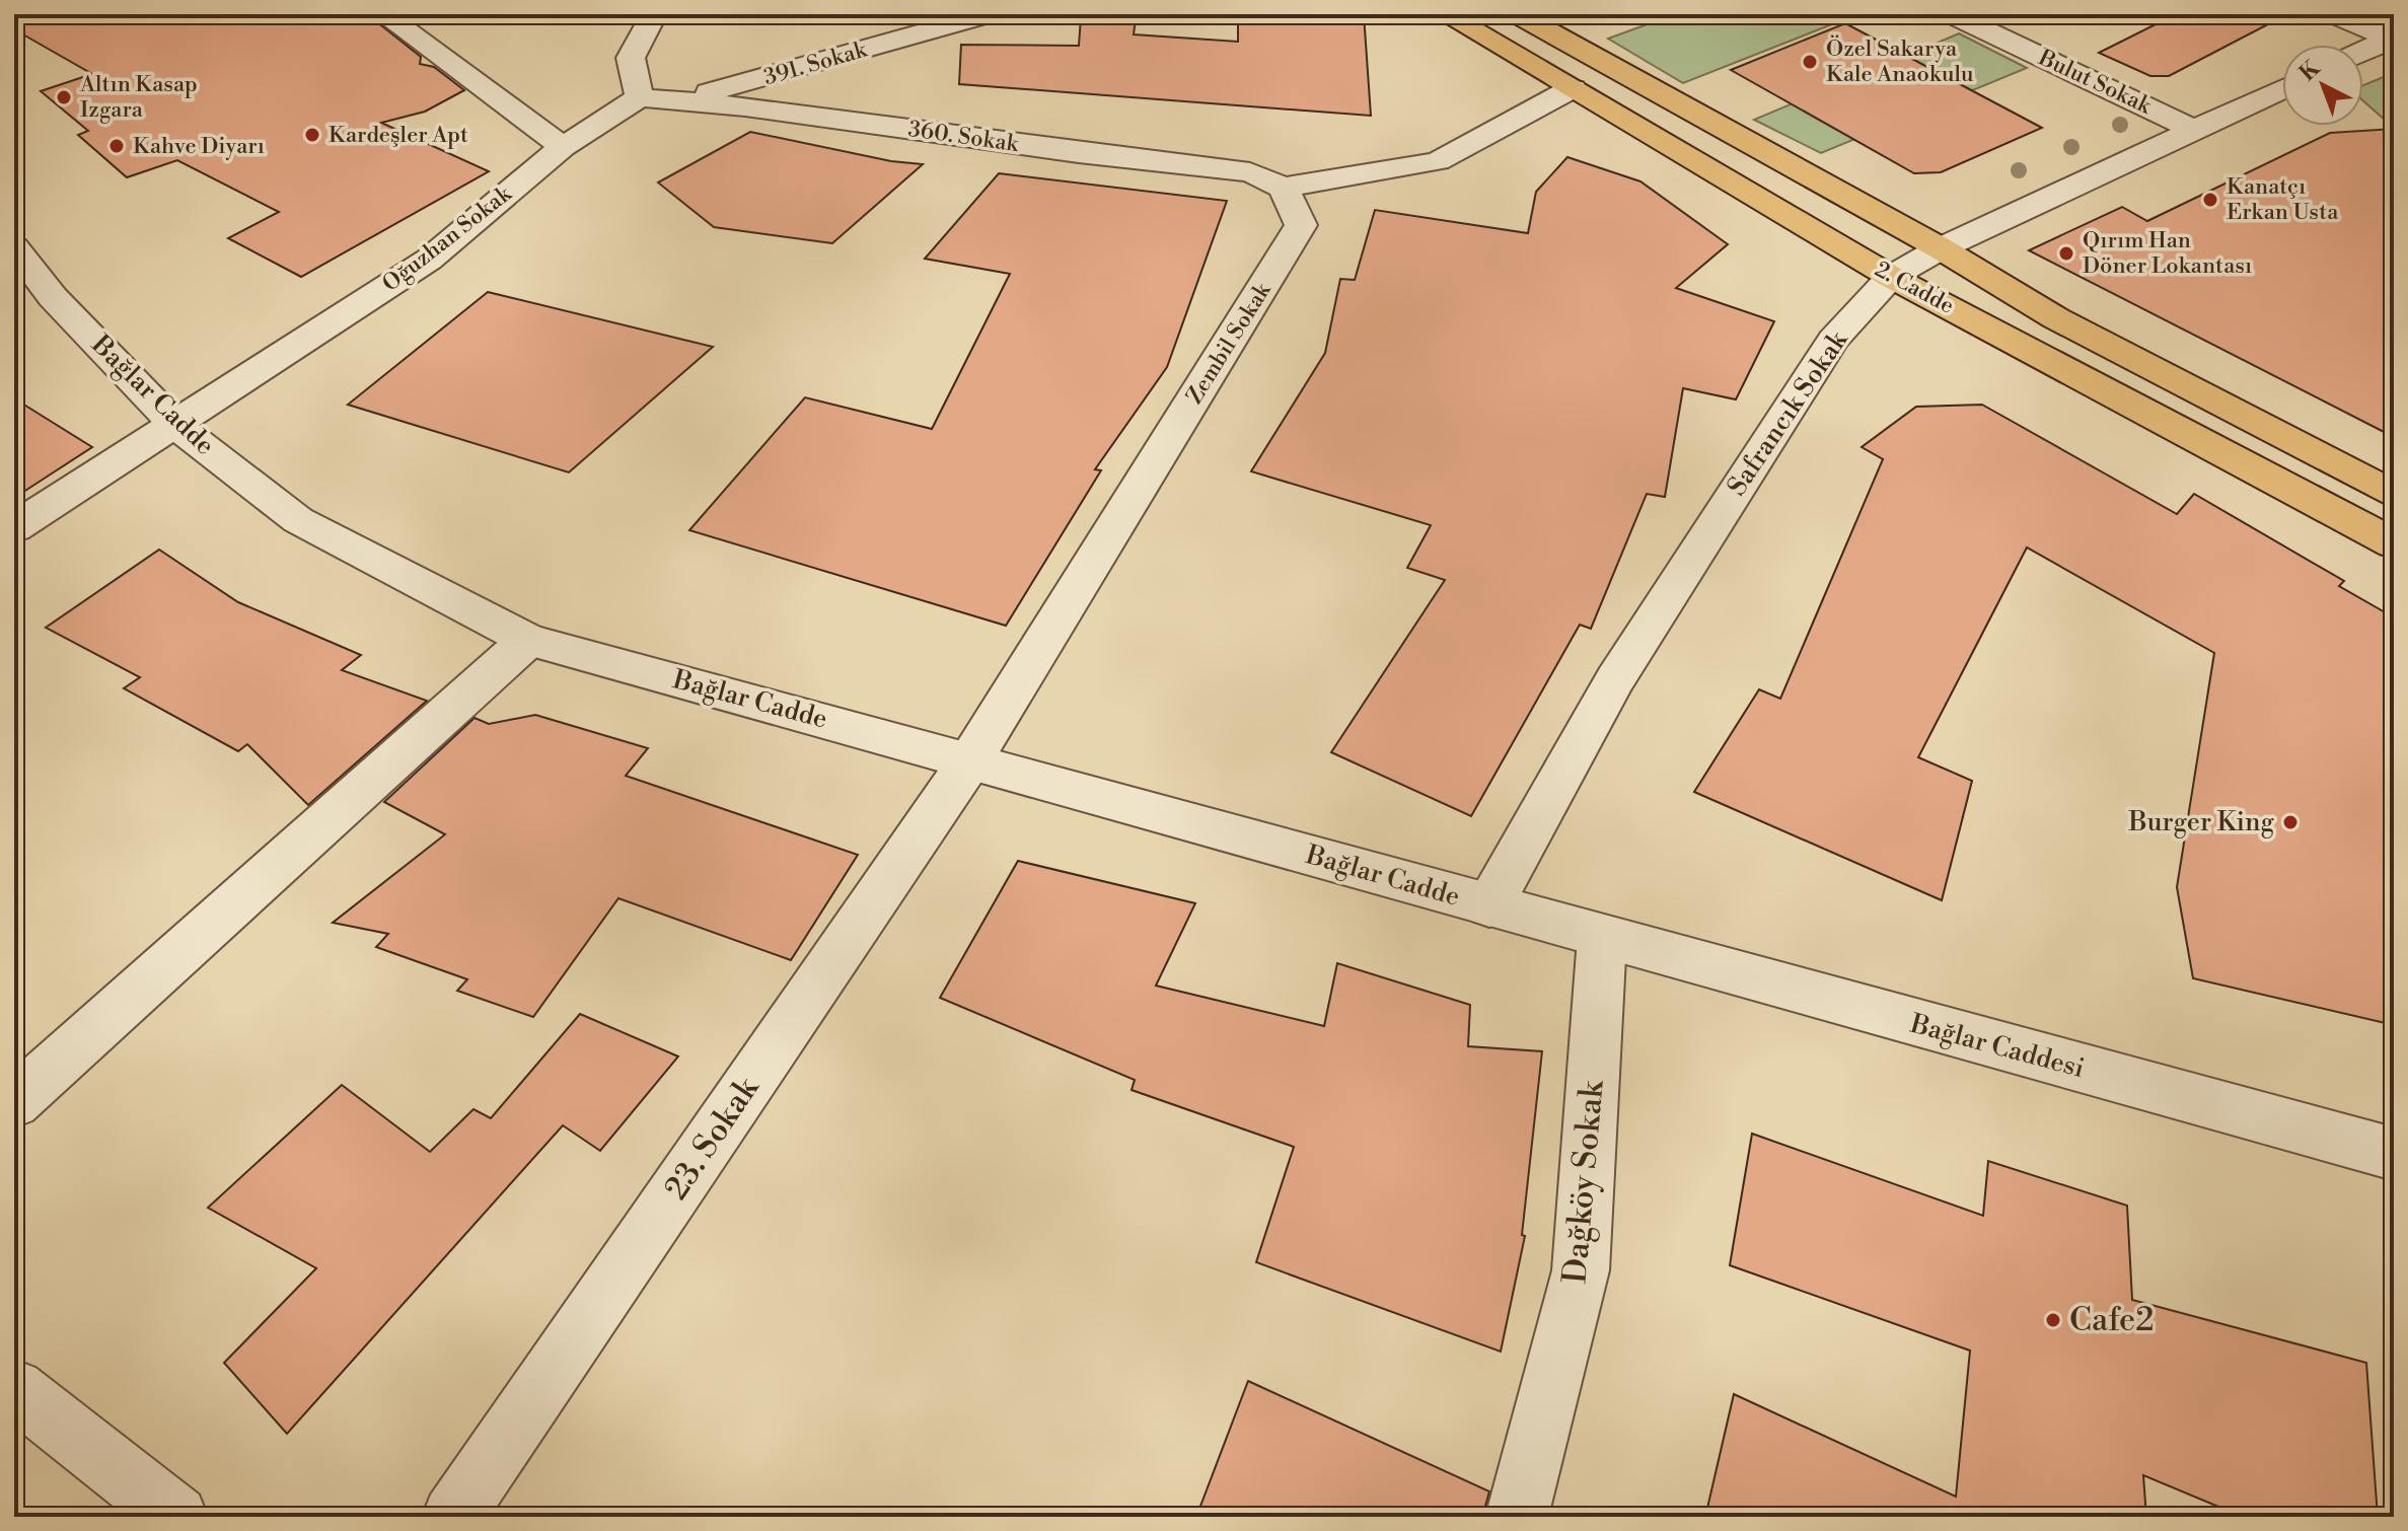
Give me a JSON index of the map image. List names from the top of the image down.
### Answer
{
  "streets": {
    "main road": ["2. Cadde"],
    "street": [
      "391. Sokak",
      "Bulut Sokak",
      "360. Sokak",
      "Oğuzhan Sokak",
      "Zembil Sokak",
      "Bağlar Cadde",
      "Safrancık Sokak",
      "Bağlar Caddesi",
      "23. Sokak",
      "Dağköy Sokak"
    ]
  },
  "crossings": [
    ["391. Sokak", "360. Sokak"],
    ["391. Sokak", "Oğuzhan Sokak"],
    ["Bulut Sokak", "Safrancık Sokak"],
    ["360. Sokak", "Oğuzhan Sokak"],
    ["360. Sokak", "Zembil Sokak"],
    ["Oğuzhan Sokak", "Bağlar Cadde"],
    ["2. Cadde", "Safrancık Sokak"],
    ["Zembil Sokak", "Bağlar Cadde"],
    ["Zembil Sokak", "23. Sokak"],
    ["Bağlar Cadde", "Safrancık Sokak"],
    ["Bağlar Cadde", "Bağlar Caddesi"],
    ["Bağlar Cadde", "23. Sokak"],
    ["Bağlar Cadde", "Dağköy Sokak"],
    ["Bağlar Caddesi", "Dağköy Sokak"]
  ],
  "places": [
    "Özel Sakarya Kale Anaokulu",
    "Altın Kasap Izgara",
    "Kardeşler Apt",
    "Kahve Diyarı",
    "Kanatçı Erkan Usta",
    "Qırım Han Döner Lokantası",
    "Burger King",
    "Cafe2"
  ],
  "north": "top left"
}
